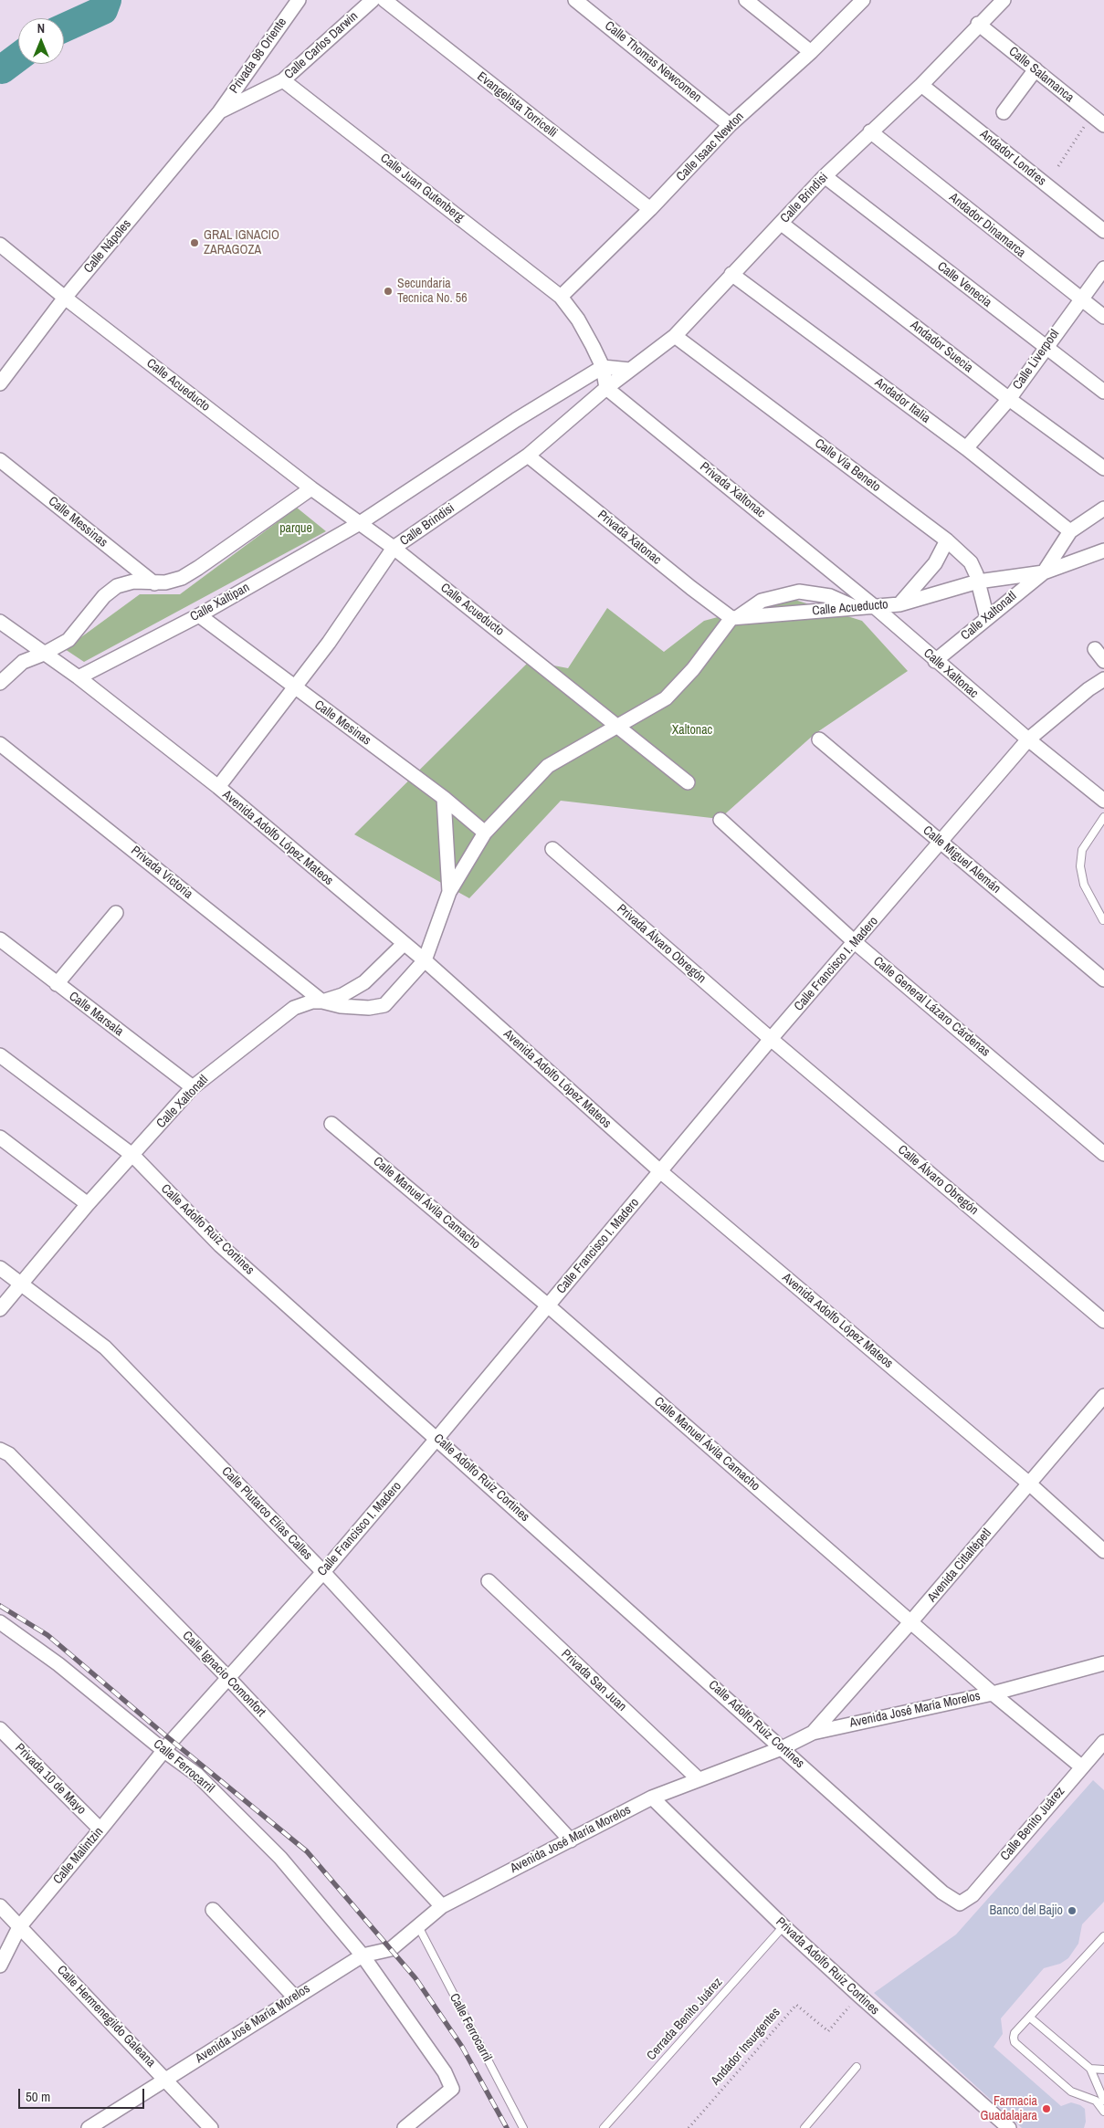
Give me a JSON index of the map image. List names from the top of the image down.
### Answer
{
  "streets": {
    "street": [
      "Calle Carlos Darwin",
      "Privada 98 Oriente",
      "Calle Thomas Newcomen",
      "Calle Salamanca",
      "Evangelista Torricelli",
      "Calle Isaac Newton",
      "Andador Londres",
      "Calle Juan Gutenberg",
      "Calle Brindisi",
      "Andador Dinamarca",
      "Calle Nápoles",
      "Calle Venecia",
      "Andador Suecia",
      "Calle Liverpool",
      "Calle Acueducto",
      "Andador Italia",
      "Calle Vía Beneto",
      "Privada Xaltonac",
      "Calle Messinas",
      "Privada Xatonac",
      "Calle Xaltipan",
      "Calle Xaltonatl",
      "Calle Xaltonac",
      "Calle Mesinas",
      "Avenida Adolfo López Mateos",
      "Calle Miguel Alemán",
      "Privada Victoria",
      "Privada Álvaro Obregón",
      "Calle Francisco I. Madero",
      "Calle General Lázaro Cárdenas",
      "Calle Marsala",
      "Calle Álvaro Obregón",
      "Calle Manuel Ávila Camacho",
      "Calle Adolfo Ruiz Cortines",
      "Calle Plutarco Elías Calles",
      "Avenida Citlaltépetl",
      "Calle Ignacio Comonfort",
      "Privada San Juan",
      "Avenida José María Morelos",
      "Calle Ferrocarril",
      "Privada 10 de Mayo",
      "Calle Benito Juárez",
      "Calle Malintzin",
      "Privada Adolfo Ruiz Cortines",
      "Calle Hermenegildo Galeana"
    ],
    "lane": ["Cerrada Benito Juárez"],
    "path": ["Andador Insurgentes"]
  },
  "crossings": [
    ["Calle Carlos Darwin", "Privada 98 Oriente"],
    ["Calle Carlos Darwin", "Calle Juan Gutenberg"],
    ["Calle Carlos Darwin", "Calle Nápoles"],
    ["Privada 98 Oriente", "Calle Nápoles"],
    ["Calle Thomas Newcomen", "Calle Isaac Newton"],
    ["Calle Salamanca", "Calle Brindisi"],
    ["Evangelista Torricelli", "Calle Isaac Newton"],
    ["Calle Isaac Newton", "Calle Juan Gutenberg"],
    ["Andador Londres", "Calle Brindisi"],
    ["Calle Brindisi", "Andador Dinamarca"],
    ["Calle Brindisi", "Calle Venecia"],
    ["Calle Brindisi", "Andador Suecia"],
    ["Calle Brindisi", "Calle Acueducto"],
    ["Calle Brindisi", "Andador Italia"],
    ["Calle Brindisi", "Calle Vía Beneto"],
    ["Calle Brindisi", "Privada Xaltonac"],
    ["Calle Brindisi", "Privada Xatonac"],
    ["Calle Brindisi", "Calle Mesinas"],
    ["Calle Brindisi", "Avenida Adolfo López Mateos"],
    ["Andador Dinamarca", "Calle Liverpool"],
    ["Calle Nápoles", "Calle Acueducto"],
    ["Calle Venecia", "Calle Liverpool"],
    ["Andador Suecia", "Calle Liverpool"],
    ["Calle Liverpool", "Andador Italia"],
    ["Calle Acueducto", "Calle Vía Beneto"],
    ["Calle Acueducto", "Privada Xaltonac"],
    ["Calle Acueducto", "Privada Xatonac"],
    ["Calle Acueducto", "Calle Xaltipan"],
    ["Calle Acueducto", "Calle Xaltonatl"],
    ["Calle Acueducto", "Calle Xaltonac"],
    ["Andador Italia", "Calle Xaltonatl"],
    ["Calle Vía Beneto", "Calle Xaltonatl"],
    ["Privada Xaltonac", "Calle Xaltonac"],
    ["Calle Xaltipan", "Calle Mesinas"],
    ["Calle Xaltipan", "Avenida Adolfo López Mateos"],
    ["Calle Xaltonatl", "Calle Xaltonac"],
    ["Calle Xaltonatl", "Avenida Adolfo López Mateos"],
    ["Calle Xaltonatl", "Privada Victoria"],
    ["Calle Xaltonatl", "Calle Marsala"],
    ["Calle Xaltonatl", "Calle Adolfo Ruiz Cortines"],
    ["Calle Xaltonatl", "Calle Plutarco Elías Calles"],
    ["Calle Xaltonac", "Calle Francisco I. Madero"],
    ["Avenida Adolfo López Mateos", "Calle Francisco I. Madero"],
    ["Avenida Adolfo López Mateos", "Avenida Citlaltépetl"],
    ["Calle Miguel Alemán", "Calle Francisco I. Madero"],
    ["Privada Álvaro Obregón", "Calle Francisco I. Madero"],
    ["Privada Álvaro Obregón", "Calle Álvaro Obregón"],
    ["Calle Francisco I. Madero", "Calle General Lázaro Cárdenas"],
    ["Calle Francisco I. Madero", "Calle Álvaro Obregón"],
    ["Calle Francisco I. Madero", "Calle Manuel Ávila Camacho"],
    ["Calle Francisco I. Madero", "Calle Adolfo Ruiz Cortines"],
    ["Calle Francisco I. Madero", "Calle Plutarco Elías Calles"],
    ["Calle Francisco I. Madero", "Calle Ignacio Comonfort"],
    ["Calle Francisco I. Madero", "Calle Ferrocarril"],
    ["Calle Francisco I. Madero", "Calle Malintzin"],
    ["Calle Manuel Ávila Camacho", "Avenida Citlaltépetl"],
    ["Calle Manuel Ávila Camacho", "Avenida José María Morelos"],
    ["Calle Manuel Ávila Camacho", "Calle Benito Juárez"],
    ["Calle Adolfo Ruiz Cortines", "Avenida José María Morelos"],
    ["Calle Adolfo Ruiz Cortines", "Calle Benito Juárez"],
    ["Calle Plutarco Elías Calles", "Avenida José María Morelos"],
    ["Avenida Citlaltépetl", "Avenida José María Morelos"],
    ["Calle Ignacio Comonfort", "Avenida José María Morelos"],
    ["Privada San Juan", "Avenida José María Morelos"],
    ["Avenida José María Morelos", "Calle Ferrocarril"],
    ["Avenida José María Morelos", "Privada Adolfo Ruiz Cortines"],
    ["Avenida José María Morelos", "Calle Hermenegildo Galeana"],
    ["Calle Ferrocarril", "Calle Malintzin"],
    ["Privada 10 de Mayo", "Calle Malintzin"],
    ["Calle Malintzin", "Calle Hermenegildo Galeana"],
    ["Privada Adolfo Ruiz Cortines", "Cerrada Benito Juárez"],
    ["Privada Adolfo Ruiz Cortines", "Andador Insurgentes"]
  ],
  "parks": ["parque", "Xaltonac"],
  "places": [
    "GRAL IGNACIO ZARAGOZA",
    "Secundaria Tecnica No. 56",
    "Banco del Bajio",
    "Farmacia Guadalajara"
  ],
  "scale_bar": "50 m",
  "north": "top"
}
